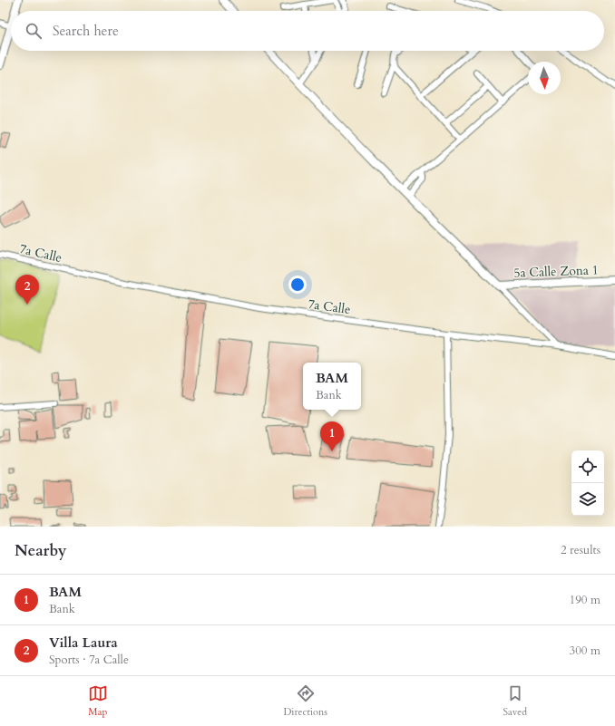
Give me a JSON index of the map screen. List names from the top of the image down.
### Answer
{
  "streets": {
    "street": ["7a Calle", "5a Calle Zona 1"]
  },
  "north": "bottom",
  "page": {
    "search": "Search here",
    "pins": ["2", "1"],
    "popup": ["BAM", "Bank"],
    "heading": ["Nearby", "2 results"],
    "list": [
      {
        "mark": "1",
        "name": "BAM",
        "note": "Bank",
        "value": "190 m"
      },
      {
        "mark": "2",
        "name": "Villa Laura",
        "note": "Sports · 7a Calle",
        "value": "300 m"
      }
    ],
    "nav": ["Map", "Directions", "Saved"]
  }
}
